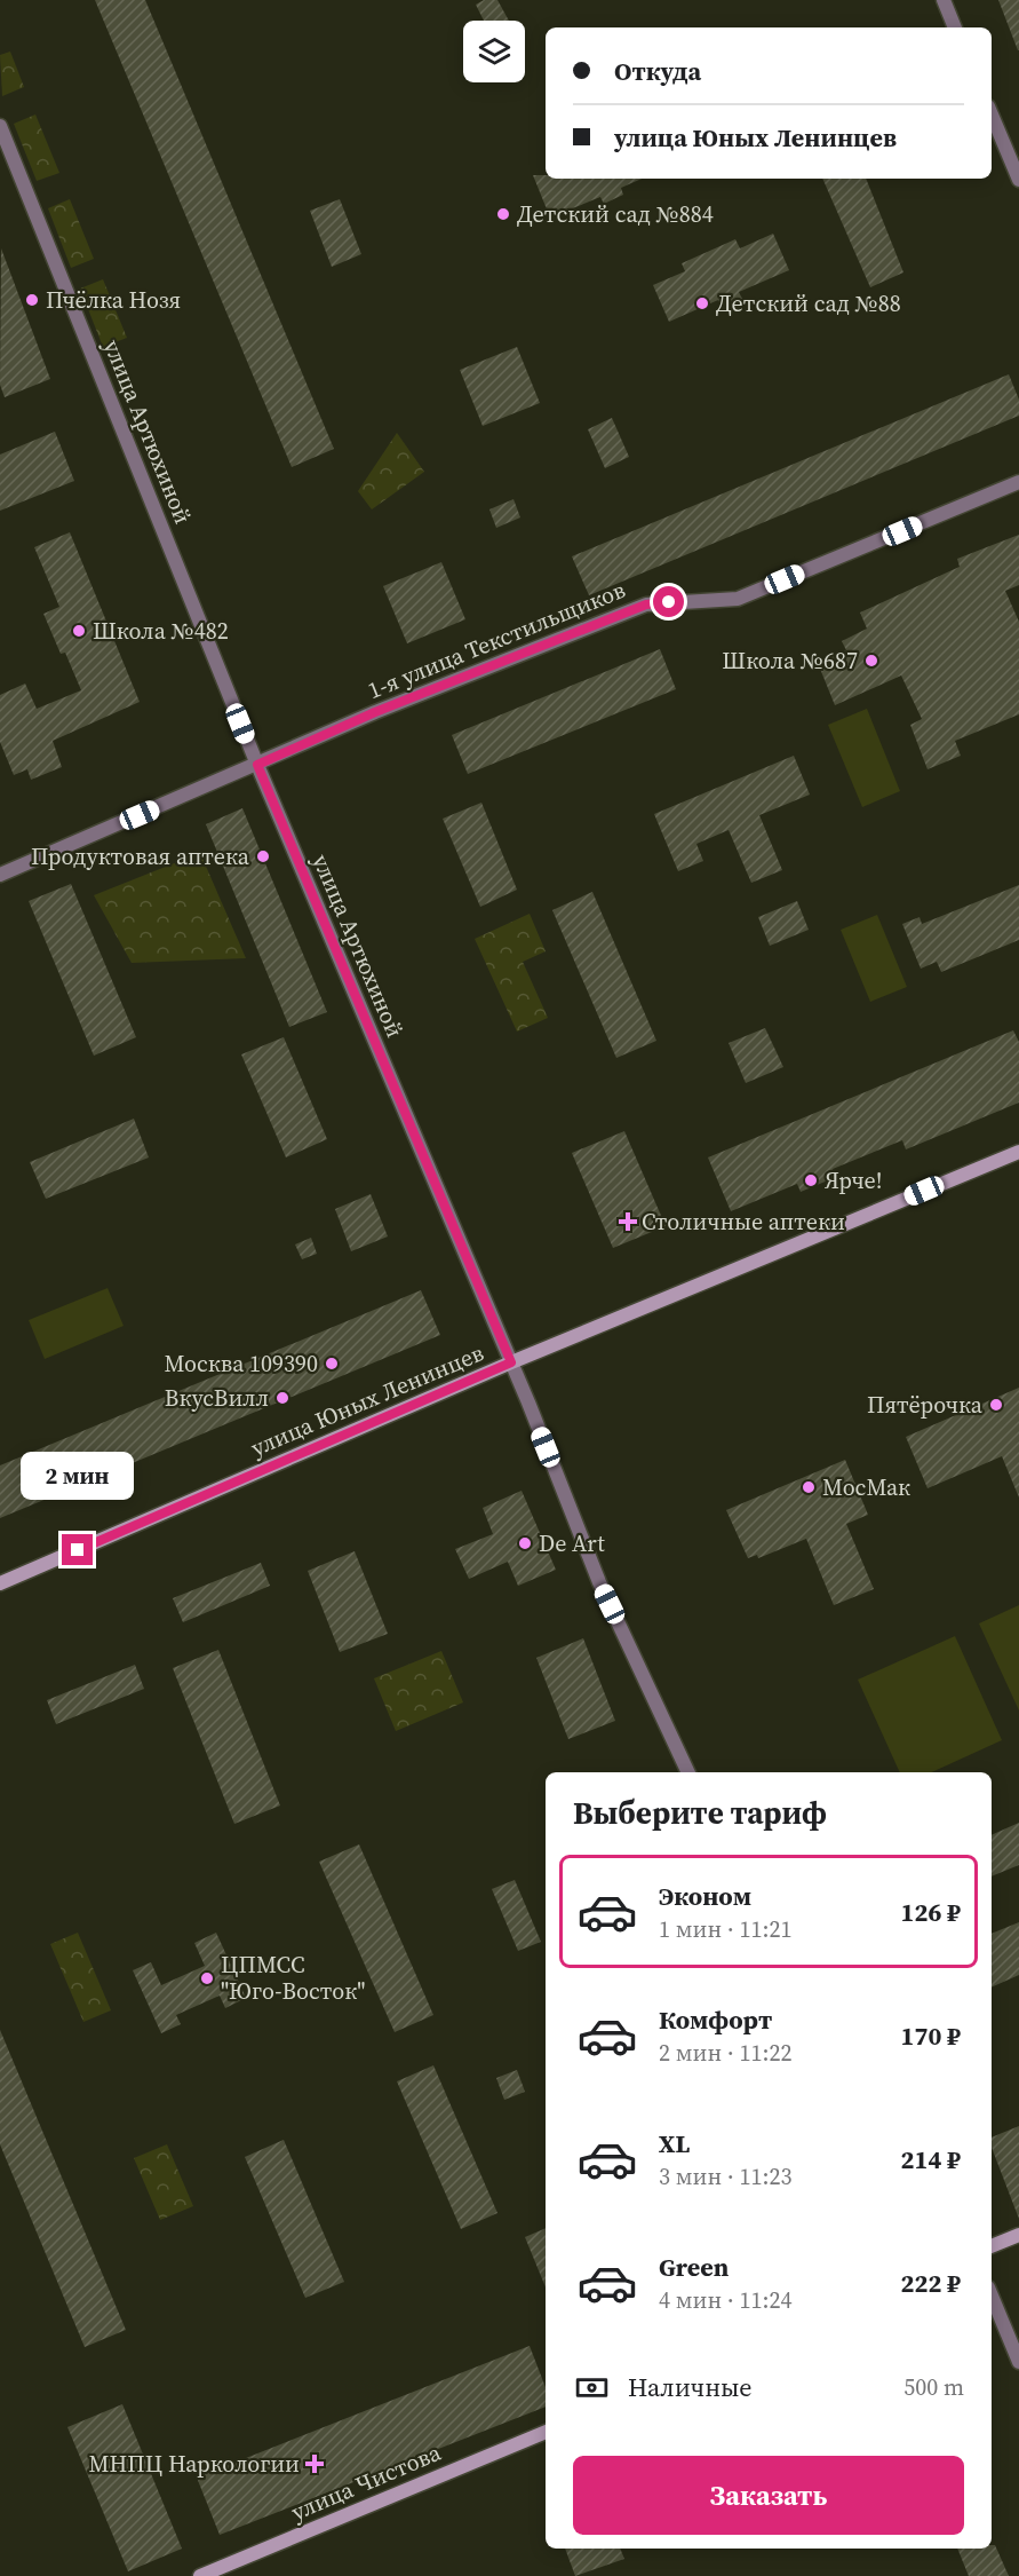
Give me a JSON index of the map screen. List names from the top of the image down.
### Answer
{
  "streets": {
    "main road": ["улица Юных Ленинцев", "улица Чистова"],
    "street": ["улица Артюхиной", "1-я улица Текстильщиков"]
  },
  "crossings": [
    ["улица Артюхиной", "1-я улица Текстильщиков"],
    ["улица Артюхиной", "улица Юных Ленинцев"]
  ],
  "places": {
    "other": [
      "Детский сад №884",
      "Пчёлка Нозя",
      "Детский сад №88",
      "Школа №482",
      "Школа №687",
      "Продуктовая аптека",
      "Ярче!",
      "Москва 109390",
      "ВкусВилл",
      "Пятёрочка",
      "МосМак",
      "De Art",
      "ЦПМСС \"Юго-Восток\""
    ],
    "health": ["Столичные аптеки", "МНПЦ Наркологии"]
  },
  "page": {
    "banner": ["Откуда", "улица Юных Ленинцев"],
    "bubble": "2 мин",
    "heading": "Выберите тариф",
    "list": [
      {
        "name": "Эконом",
        "note": "1 мин · 11:21",
        "value": "126 ₽"
      },
      {
        "name": "Комфорт",
        "note": "2 мин · 11:22",
        "value": "170 ₽"
      },
      {
        "name": "XL",
        "note": "3 мин · 11:23",
        "value": "214 ₽"
      },
      {
        "name": "Green",
        "note": "4 мин · 11:24",
        "value": "222 ₽"
      }
    ],
    "pay": ["Наличные", "500 m"],
    "buttons": "Заказать"
  }
}
